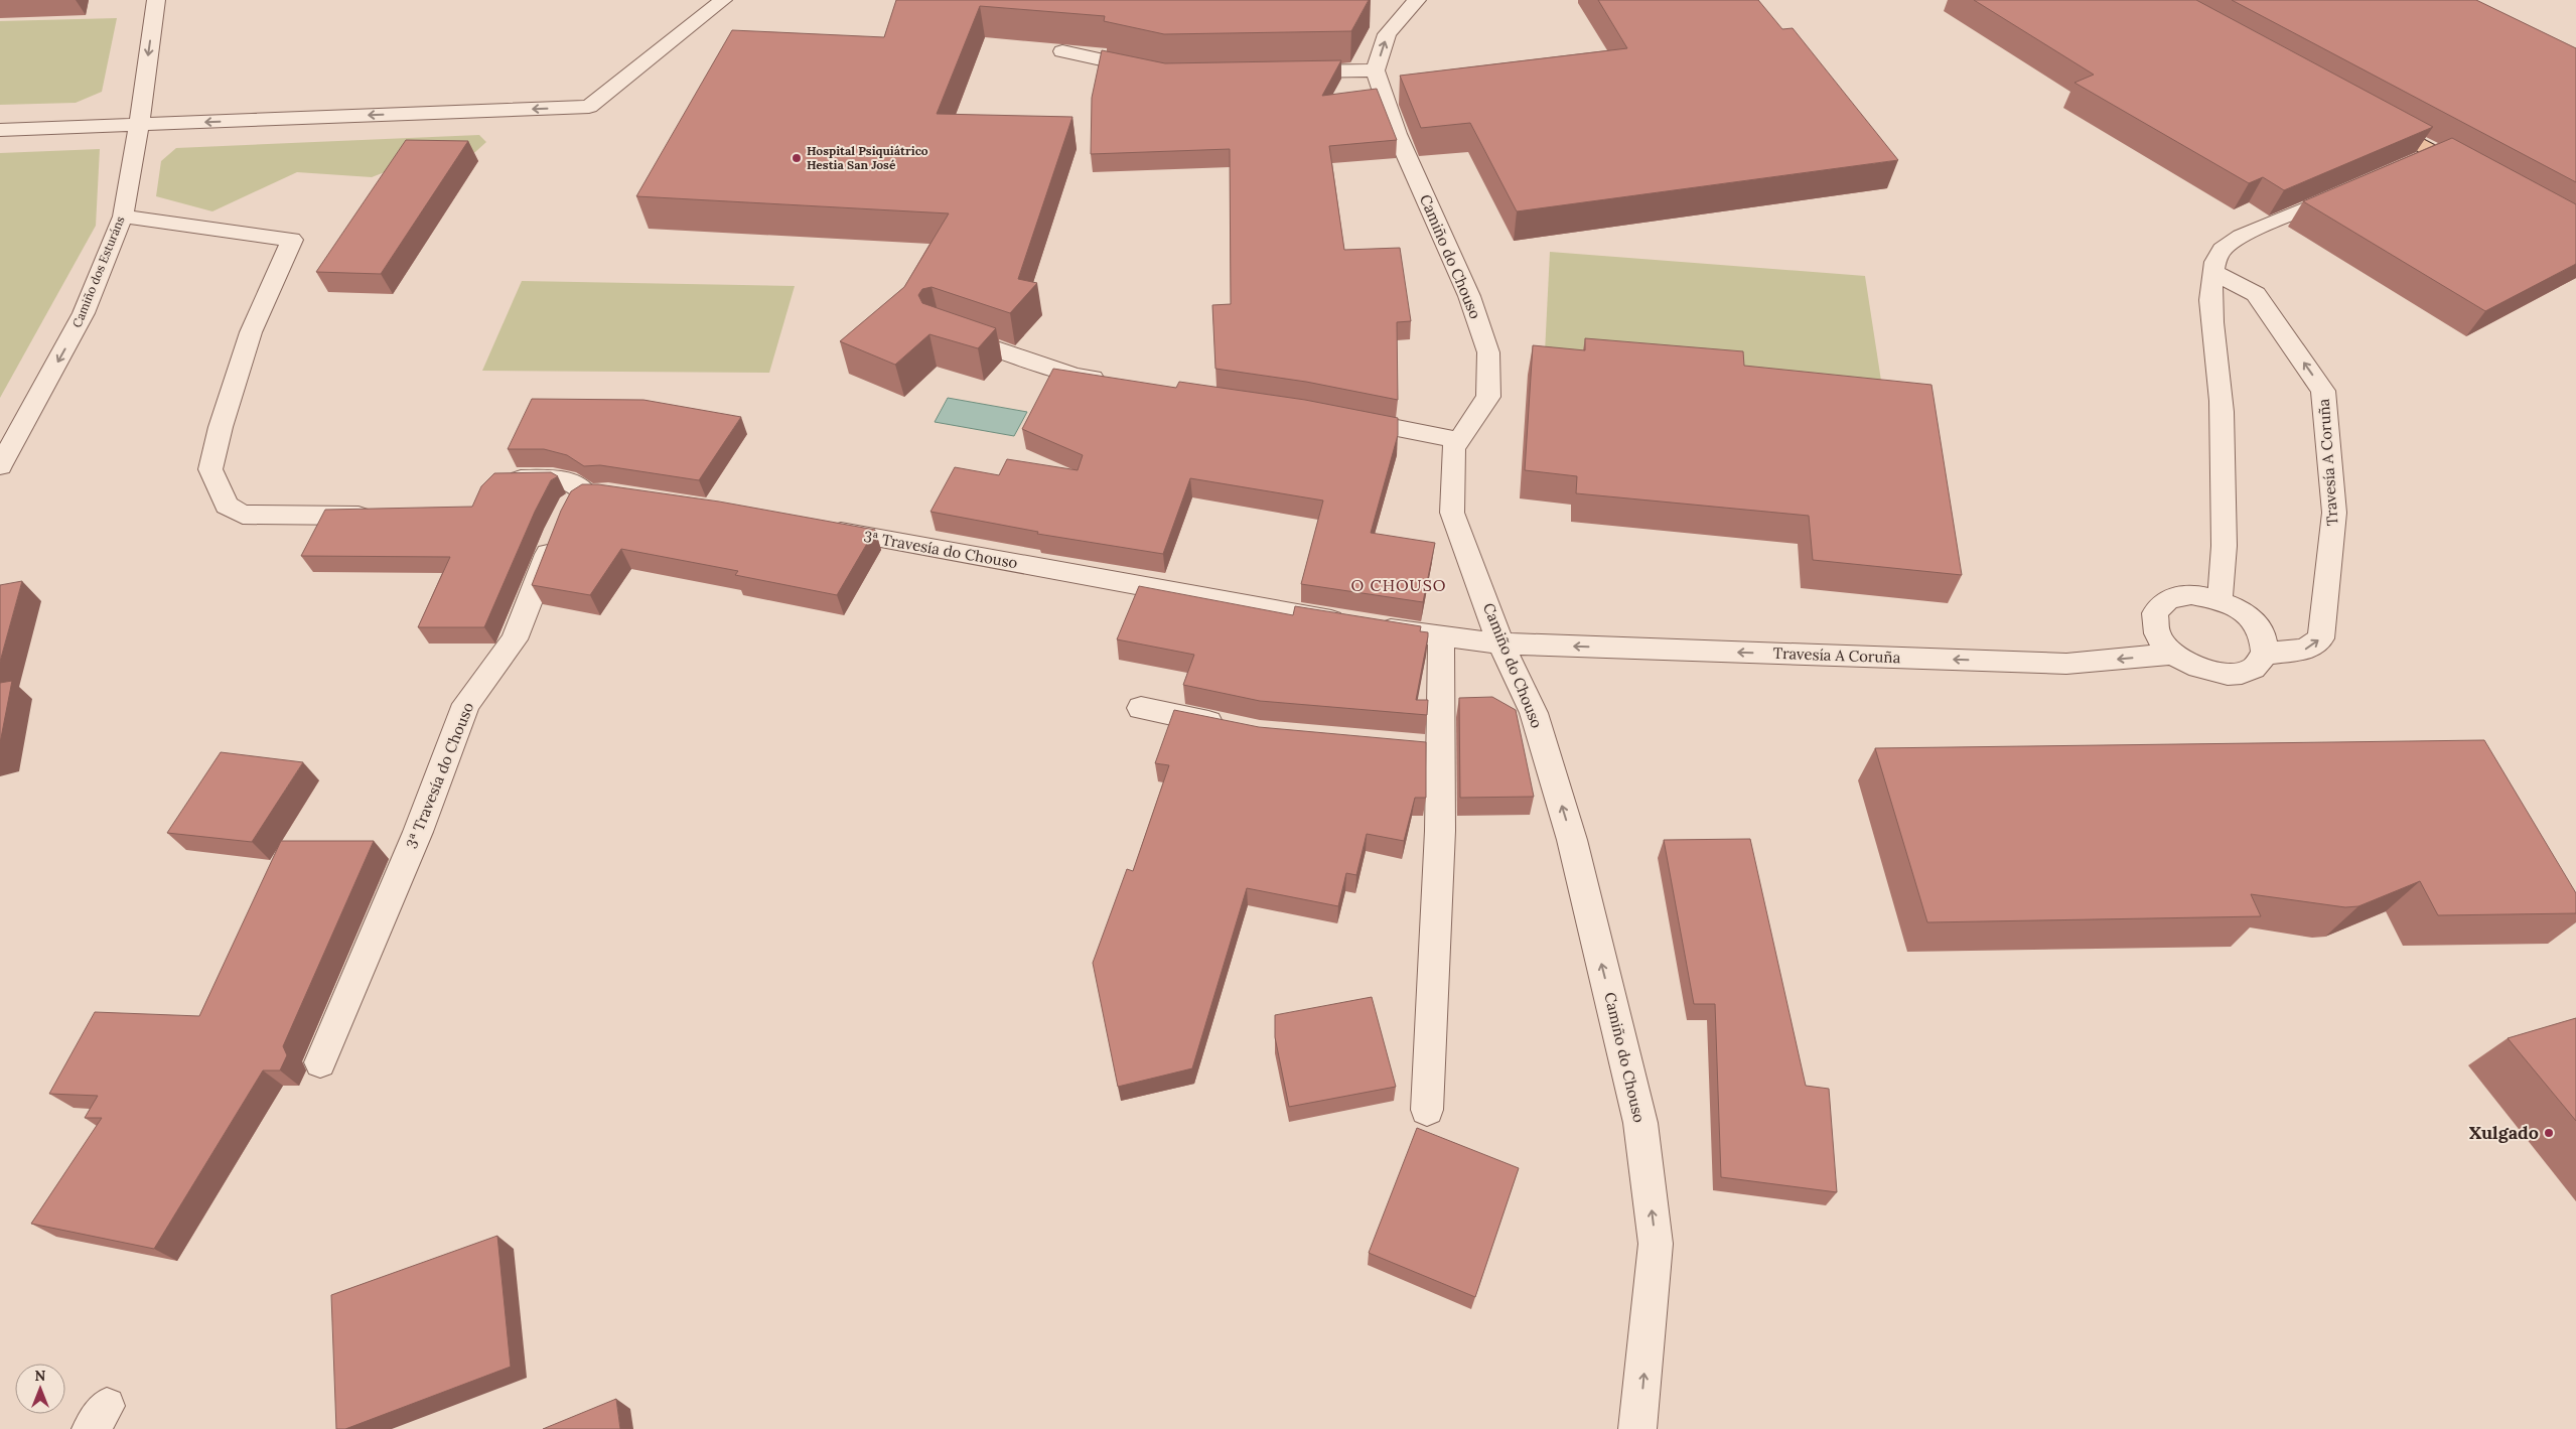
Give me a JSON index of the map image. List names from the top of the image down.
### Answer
{
  "streets": {
    "street": [
      "Camiño do Chouso",
      "Camiño dos Esturáns",
      "Travesía A Coruña",
      "3ª Travesía do Chouso"
    ]
  },
  "crossings": [
    ["Camiño do Chouso", "Travesía A Coruña"],
    ["Camiño do Chouso", "3ª Travesía do Chouso"],
    ["Travesía A Coruña", "3ª Travesía do Chouso"]
  ],
  "one_way": ["Camiño dos Esturáns"],
  "districts": ["O CHOUSO"],
  "places": ["Hospital Psiquiátrico Hestia San José", "Xulgado"],
  "north": "top"
}
